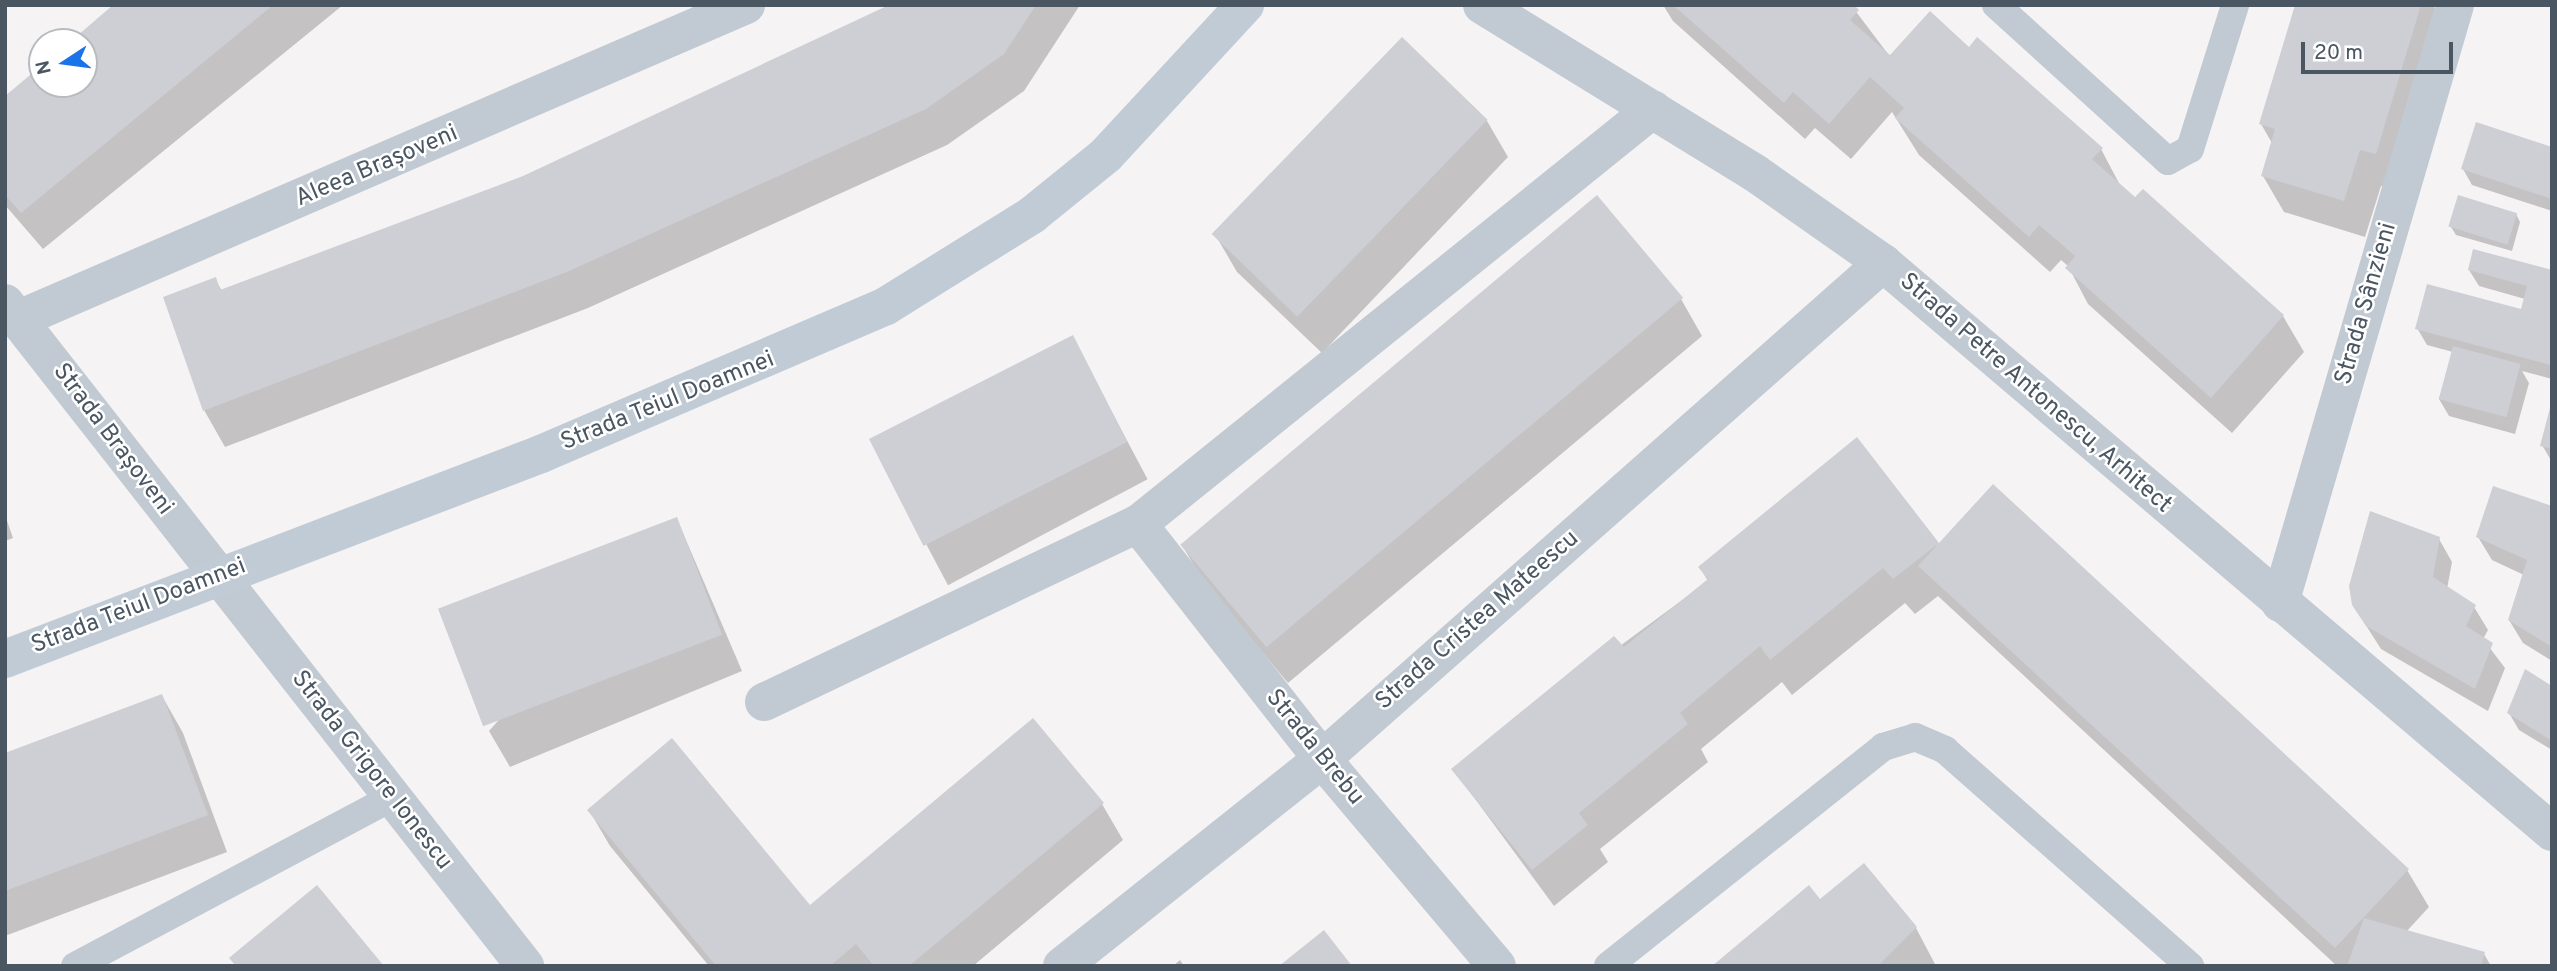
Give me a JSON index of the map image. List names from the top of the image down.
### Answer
{
  "streets": {
    "street": [
      "Aleea Brașoveni",
      "Strada Sânzieni",
      "Strada Petre Antonescu, Arhitect",
      "Strada Teiul Doamnei",
      "Strada Brașoveni",
      "Strada Cristea Mateescu",
      "Strada Brebu",
      "Strada Grigore Ionescu"
    ]
  },
  "crossings": [
    ["Aleea Brașoveni", "Strada Brașoveni"],
    ["Strada Sânzieni", "Strada Petre Antonescu, Arhitect"],
    ["Strada Petre Antonescu, Arhitect", "Strada Cristea Mateescu"],
    ["Strada Teiul Doamnei", "Strada Brașoveni"],
    ["Strada Teiul Doamnei", "Strada Grigore Ionescu"],
    ["Strada Brașoveni", "Strada Grigore Ionescu"],
    ["Strada Cristea Mateescu", "Strada Brebu"]
  ],
  "scale_bar": "20 m",
  "north": "left"
}
